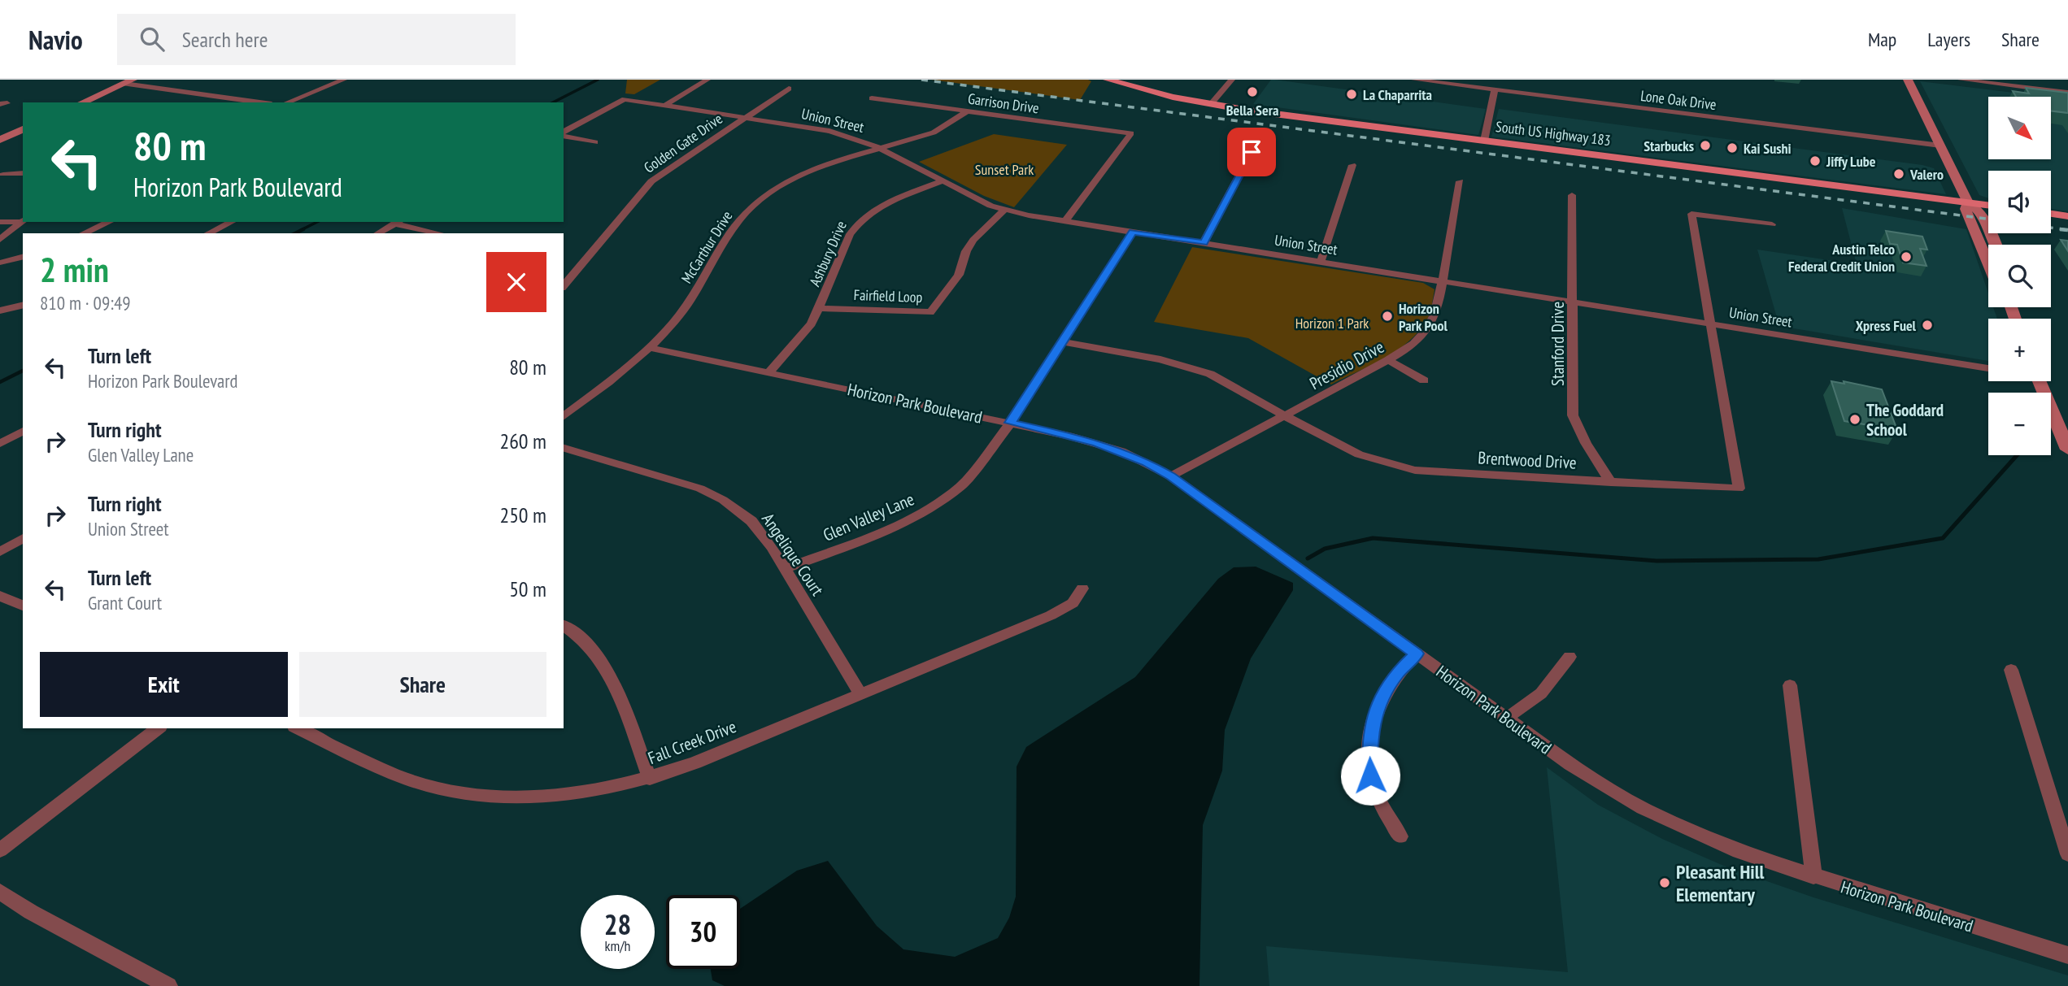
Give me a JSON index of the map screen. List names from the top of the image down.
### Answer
{
  "streets": {
    "main road": ["South US Highway 183"],
    "street": [
      "Lone Oak Drive",
      "Garrison Drive",
      "Union Street",
      "Golden Gate Drive",
      "McCarthur Drive",
      "Ashbury Drive",
      "Fairfield Loop",
      "Stanford Drive",
      "Presidio Drive",
      "Horizon Park Boulevard",
      "Brentwood Drive",
      "Glen Valley Lane",
      "Angelique Court",
      "Fall Creek Drive"
    ]
  },
  "crossings": [
    ["Garrison Drive", "Union Street"],
    ["Garrison Drive", "McCarthur Drive"],
    ["Union Street", "Golden Gate Drive"],
    ["Union Street", "McCarthur Drive"],
    ["Union Street", "Ashbury Drive"],
    ["Union Street", "Fairfield Loop"],
    ["Union Street", "Stanford Drive"],
    ["Union Street", "Presidio Drive"],
    ["Union Street", "Brentwood Drive"],
    ["Union Street", "Glen Valley Lane"],
    ["McCarthur Drive", "Horizon Park Boulevard"],
    ["Ashbury Drive", "Fairfield Loop"],
    ["Ashbury Drive", "Horizon Park Boulevard"],
    ["Stanford Drive", "Brentwood Drive"],
    ["Presidio Drive", "Horizon Park Boulevard"],
    ["Presidio Drive", "Brentwood Drive"],
    ["Horizon Park Boulevard", "Glen Valley Lane"],
    ["Brentwood Drive", "Glen Valley Lane"],
    ["Glen Valley Lane", "Angelique Court"],
    ["Angelique Court", "Fall Creek Drive"]
  ],
  "parks": ["Sunset Park", "Horizon 1 Park"],
  "places": [
    "Bella Sera",
    "La Chaparrita",
    "Starbucks",
    "Kai Sushi",
    "Jiffy Lube",
    "Valero",
    "Austin Telco Federal Credit Union",
    "Horizon Park Pool",
    "Xpress Fuel",
    "The Goddard School",
    "Pleasant Hill Elementary"
  ],
  "north": "bottom right",
  "page": {
    "header": "Navio",
    "search": "Search here",
    "nav": ["Map", "Layers", "Share"],
    "map_buttons": ["+", "−"],
    "turn": ["80 m", "Horizon Park Boulevard"],
    "heading": ["2 min", "810 m · 09:49"],
    "list": [
      {
        "name": "Turn left",
        "note": "Horizon Park Boulevard",
        "value": "80 m"
      },
      {
        "name": "Turn right",
        "note": "Glen Valley Lane",
        "value": "260 m"
      },
      {
        "name": "Turn right",
        "note": "Union Street",
        "value": "250 m"
      },
      {
        "name": "Turn left",
        "note": "Grant Court",
        "value": "50 m"
      }
    ],
    "buttons": ["Exit", "Share"],
    "speed": "28 km/h",
    "limit": "30"
  }
}
